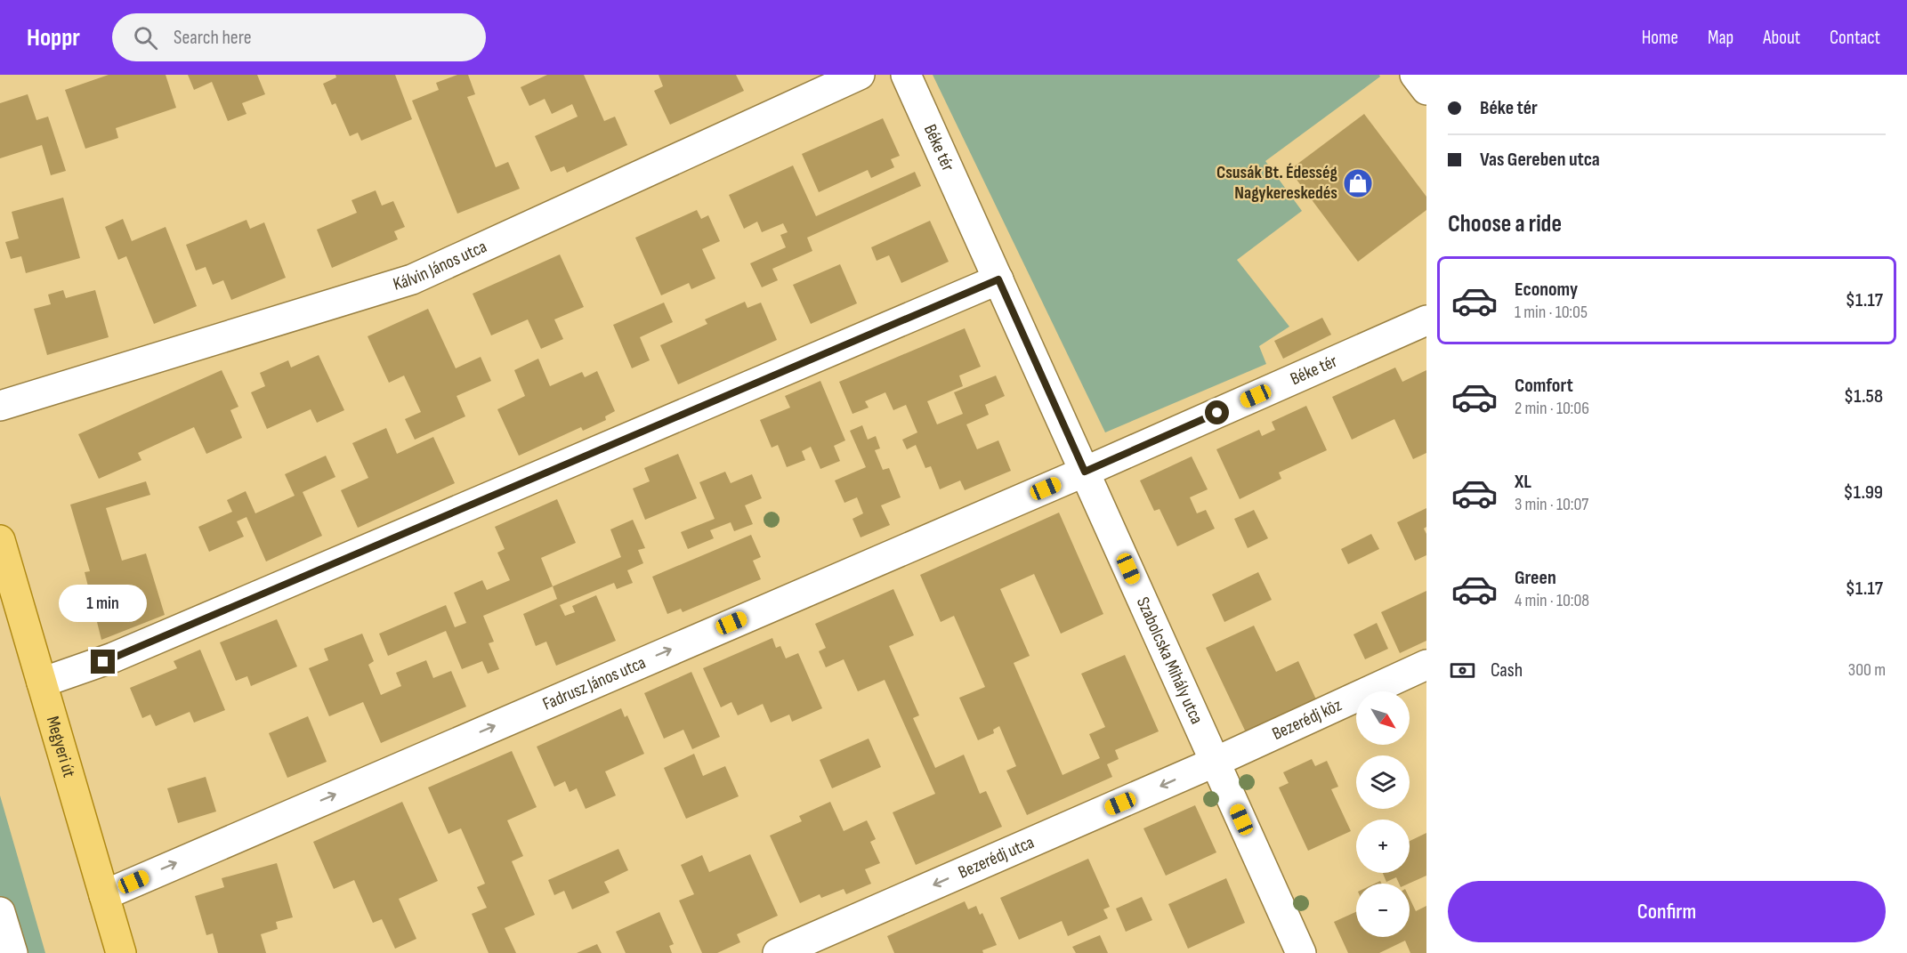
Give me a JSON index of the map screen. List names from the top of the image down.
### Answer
{
  "streets": {
    "main road": ["Megyeri út"],
    "street": [
      "Béke tér",
      "Kálvin János utca",
      "Szabolcska Mihály utca",
      "Fadrusz János utca",
      "Bezerédj köz",
      "Bezerédj utca"
    ]
  },
  "crossings": [
    ["Béke tér", "Szabolcska Mihály utca"],
    ["Béke tér", "Fadrusz János utca"],
    ["Szabolcska Mihály utca", "Fadrusz János utca"],
    ["Szabolcska Mihály utca", "Bezerédj köz"],
    ["Szabolcska Mihály utca", "Bezerédj utca"],
    ["Fadrusz János utca", "Megyeri út"],
    ["Bezerédj köz", "Bezerédj utca"]
  ],
  "one_way": ["Bezerédj utca"],
  "places": {
    "shop": ["Csusák Bt. Édesség Nagykereskedés"]
  },
  "north": "bottom right",
  "page": {
    "header": "Hoppr",
    "search": "Search here",
    "nav": [
      "Home",
      "Map",
      "About",
      "Contact"
    ],
    "banner": ["Béke tér", "Vas Gereben utca"],
    "heading": "Choose a ride",
    "list": [
      {
        "name": "Economy",
        "note": "1 min · 10:05",
        "value": "$1.17"
      },
      {
        "name": "Comfort",
        "note": "2 min · 10:06",
        "value": "$1.58"
      },
      {
        "name": "XL",
        "note": "3 min · 10:07",
        "value": "$1.99"
      },
      {
        "name": "Green",
        "note": "4 min · 10:08",
        "value": "$1.17"
      }
    ],
    "bubble": "1 min",
    "pay": ["Cash", "300 m"],
    "map_buttons": ["+", "−"],
    "buttons": "Confirm"
  }
}
